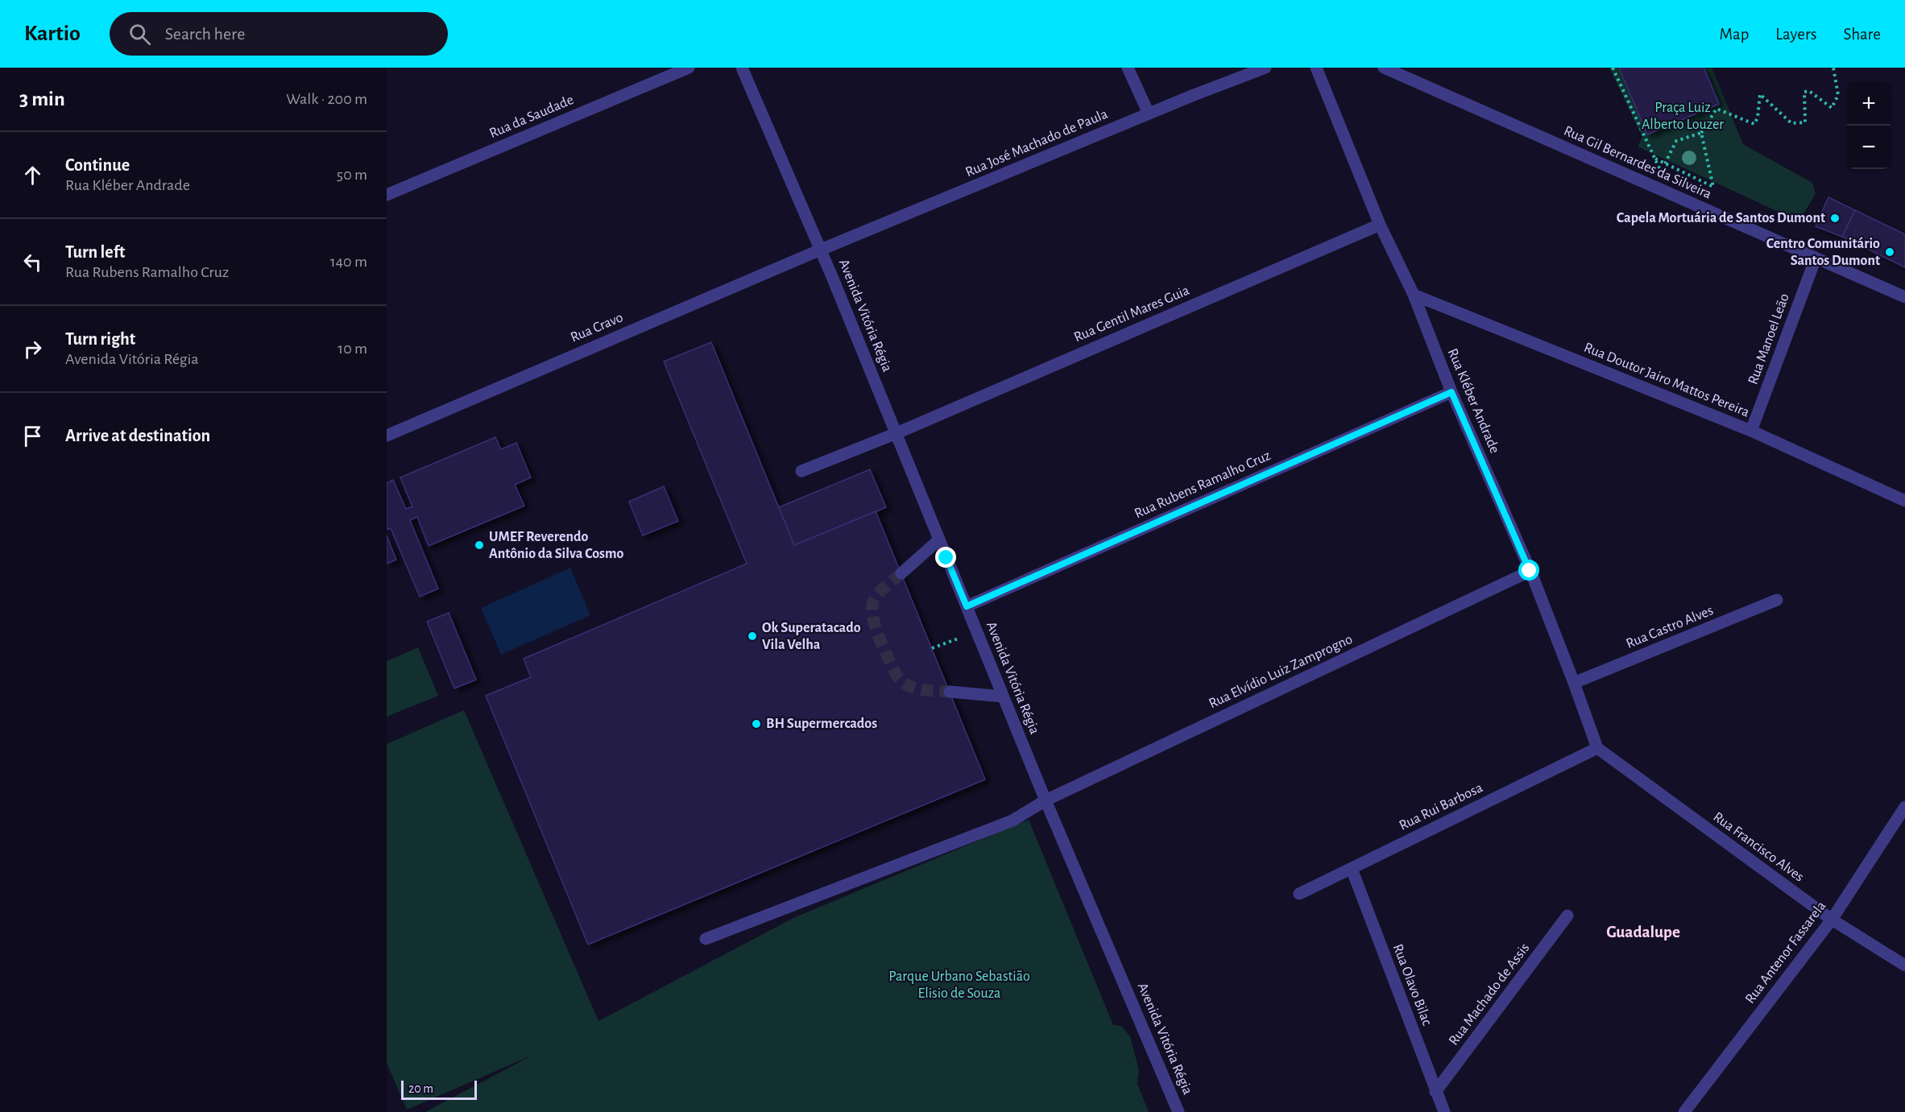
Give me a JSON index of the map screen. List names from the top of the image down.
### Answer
{
  "streets": {
    "street": [
      "Rua da Saudade",
      "Rua José Machado de Paula",
      "Rua Gil Bernardes da Silveira",
      "Rua Gentil Mares Guia",
      "Avenida Vitória Régia",
      "Rua Cravo",
      "Rua Manoel Leão",
      "Rua Doutor Jairo Mattos Pereira",
      "Rua Kléber Andrade",
      "Rua Rubens Ramalho Cruz",
      "Rua Castro Alves",
      "Rua Elvídio Luiz Zamprogno",
      "Rua Rui Barbosa",
      "Rua Francisco Alves",
      "Rua Antenor Fassarela",
      "Rua Olavo Bilac",
      "Rua Machado de Assis"
    ]
  },
  "crossings": [
    ["Rua José Machado de Paula", "Avenida Vitória Régia"],
    ["Rua José Machado de Paula", "Rua Cravo"],
    ["Rua Gil Bernardes da Silveira", "Rua Manoel Leão"],
    ["Rua Gentil Mares Guia", "Avenida Vitória Régia"],
    ["Rua Gentil Mares Guia", "Rua Kléber Andrade"],
    ["Avenida Vitória Régia", "Rua Cravo"],
    ["Avenida Vitória Régia", "Rua Rubens Ramalho Cruz"],
    ["Avenida Vitória Régia", "Rua Elvídio Luiz Zamprogno"],
    ["Rua Manoel Leão", "Rua Doutor Jairo Mattos Pereira"],
    ["Rua Doutor Jairo Mattos Pereira", "Rua Kléber Andrade"],
    ["Rua Kléber Andrade", "Rua Rubens Ramalho Cruz"],
    ["Rua Kléber Andrade", "Rua Castro Alves"],
    ["Rua Kléber Andrade", "Rua Elvídio Luiz Zamprogno"],
    ["Rua Kléber Andrade", "Rua Rui Barbosa"],
    ["Rua Kléber Andrade", "Rua Francisco Alves"],
    ["Rua Rui Barbosa", "Rua Francisco Alves"],
    ["Rua Rui Barbosa", "Rua Olavo Bilac"],
    ["Rua Francisco Alves", "Rua Antenor Fassarela"],
    ["Rua Olavo Bilac", "Rua Machado de Assis"]
  ],
  "districts": ["Guadalupe"],
  "parks": ["Praça Luiz Alberto Louzer", "Parque Urbano Sebastião Elisio de Souza"],
  "places": [
    "Capela Mortuária de Santos Dumont",
    "Centro Comunitário Santos Dumont",
    "UMEF Reverendo Antônio da Silva Cosmo",
    "Ok Superatacado Vila Velha",
    "BH Supermercados"
  ],
  "scale_bar": "20 m",
  "page": {
    "header": "Kartio",
    "search": "Search here",
    "nav": ["Map", "Layers", "Share"],
    "heading": ["3 min", "Walk · 200 m"],
    "map_buttons": ["+", "−"],
    "list": [
      ["Continue", "Rua Kléber Andrade", "50 m"],
      ["Turn left", "Rua Rubens Ramalho Cruz", "140 m"],
      ["Turn right", "Avenida Vitória Régia", "10 m"],
      "Arrive at destination"
    ],
    "scale": "20 m"
  }
}
